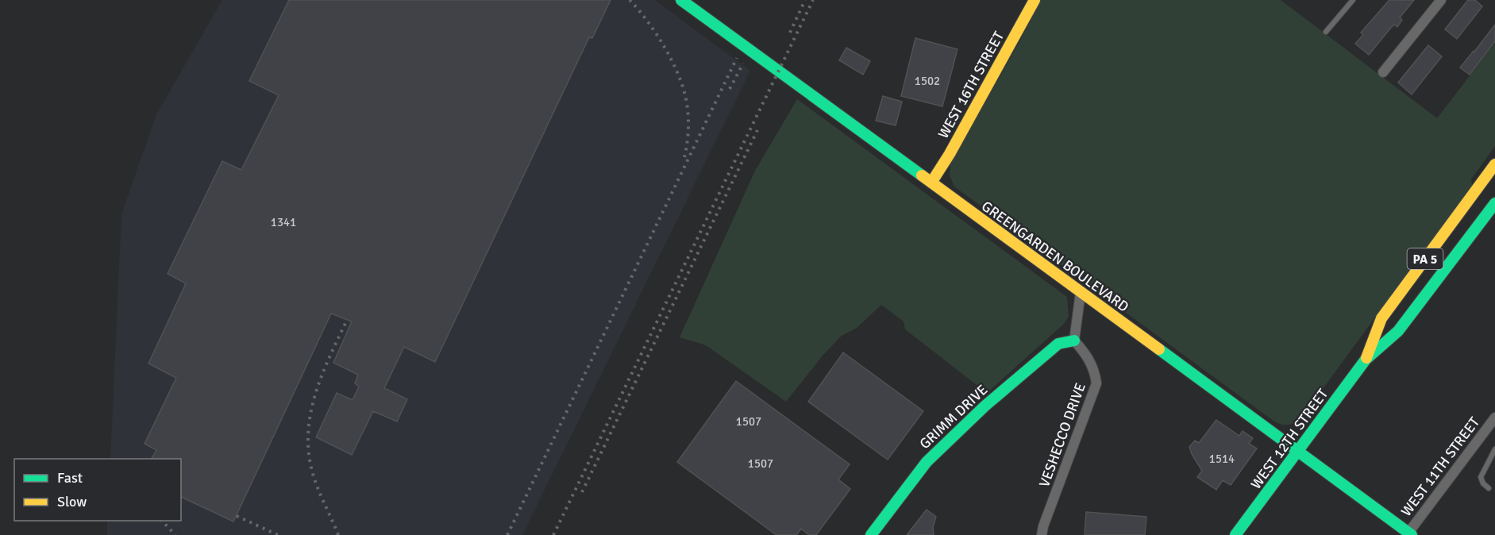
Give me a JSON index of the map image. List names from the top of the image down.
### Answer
{
  "streets": {
    "street": [
      "WEST 16TH STREET",
      "GREENGARDEN BOULEVARD",
      "PA 5",
      "GRIMM DRIVE",
      "VESHECCO DRIVE",
      "WEST 12TH STREET",
      "WEST 11TH STREET"
    ]
  },
  "crossings": [
    ["WEST 16TH STREET", "GREENGARDEN BOULEVARD"],
    ["GREENGARDEN BOULEVARD", "WEST 12TH STREET"],
    ["GREENGARDEN BOULEVARD", "WEST 11TH STREET"],
    ["GRIMM DRIVE", "VESHECCO DRIVE"]
  ],
  "house_numbers": [
    "1502",
    "1341",
    "1507",
    "1514",
    "1507"
  ],
  "legend": ["Fast", "Slow"]
}
